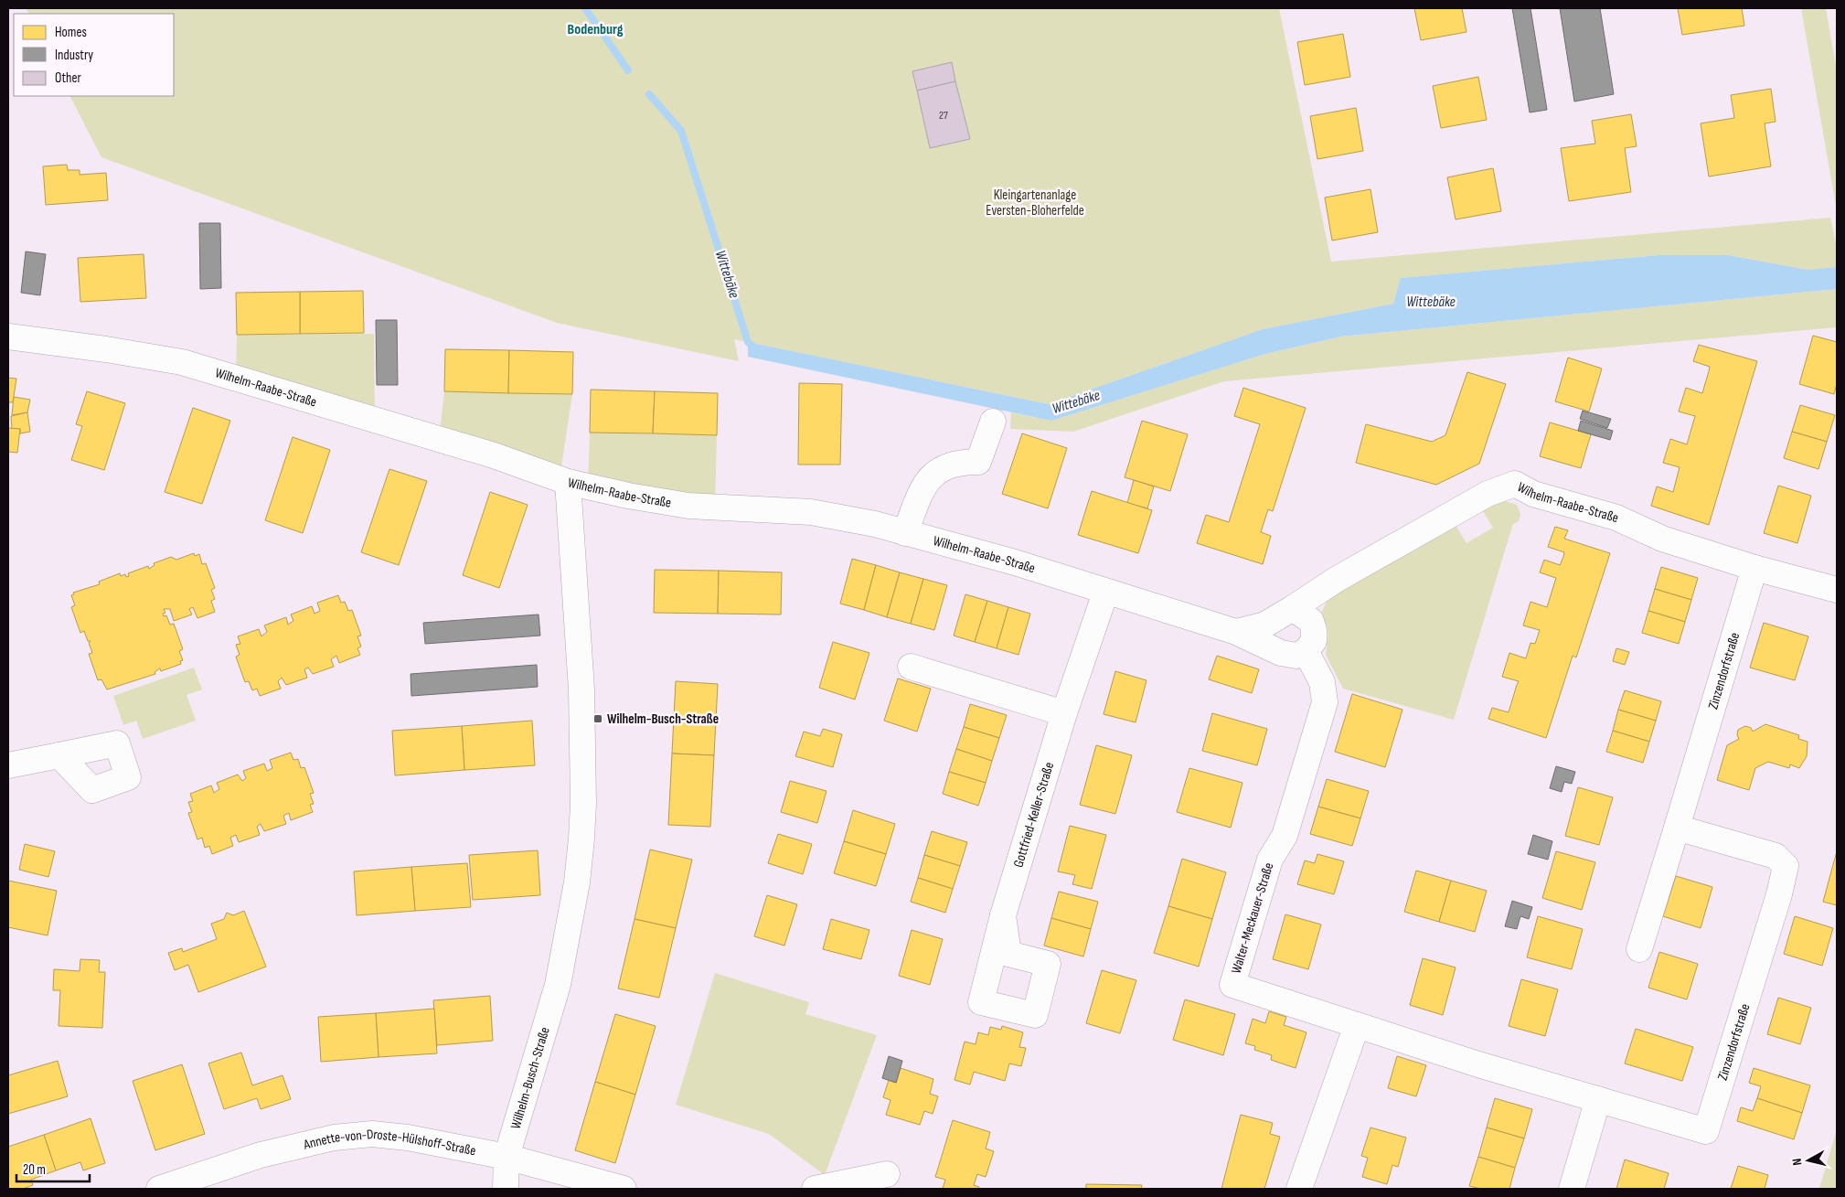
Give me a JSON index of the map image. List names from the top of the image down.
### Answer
{
  "streets": {
    "street": [
      "Wilhelm-Raabe-Straße",
      "Zinzendorfstraße",
      "Gottfried-Keller-Straße",
      "Walter-Meckauer-Straße",
      "Wilhelm-Busch-Straße",
      "Annette-von-Droste-Hülshoff-Straße"
    ]
  },
  "crossings": [
    ["Wilhelm-Raabe-Straße", "Zinzendorfstraße"],
    ["Wilhelm-Raabe-Straße", "Gottfried-Keller-Straße"],
    ["Wilhelm-Raabe-Straße", "Walter-Meckauer-Straße"],
    ["Wilhelm-Raabe-Straße", "Wilhelm-Busch-Straße"],
    ["Zinzendorfstraße", "Walter-Meckauer-Straße"],
    ["Wilhelm-Busch-Straße", "Annette-von-Droste-Hülshoff-Straße"]
  ],
  "districts": ["Bodenburg"],
  "water": ["Wittebäke"],
  "parks": ["Kleingartenanlage Eversten-Bloherfelde"],
  "places": {
    "transit": ["Wilhelm-Busch-Straße"]
  },
  "house_numbers": ["27"],
  "legend": ["Homes", "Industry", "Other"],
  "scale_bar": "20 m",
  "north": "left"
}
